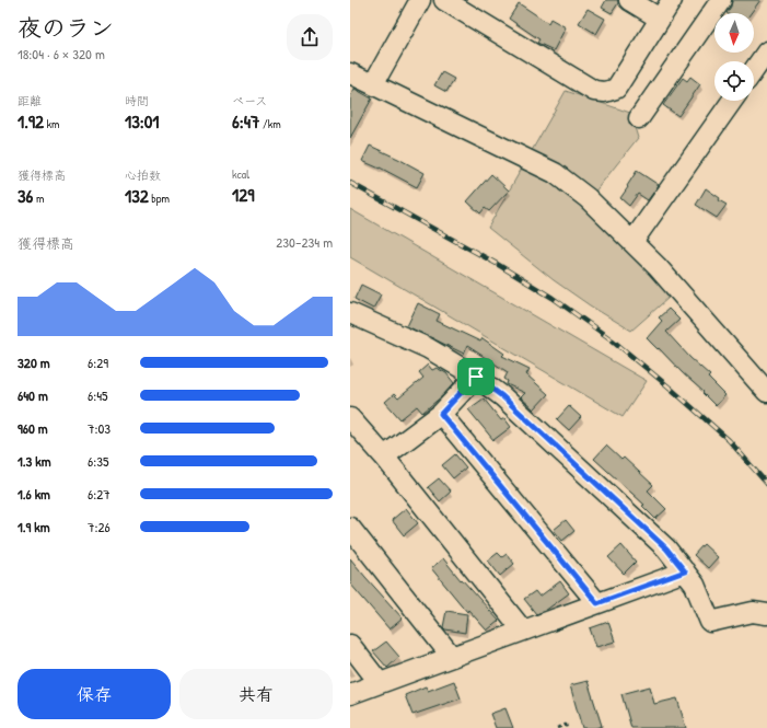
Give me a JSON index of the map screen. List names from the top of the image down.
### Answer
{
  "north": "bottom",
  "page": {
    "heading": ["夜のラン", "18:04 · 6 × 320 m"],
    "stats": [
      ["距離", "1.92 km"],
      ["時間", "13:01"],
      ["ペース", "6:47 /km"],
      ["獲得標高", "36 m"],
      ["心拍数", "132 bpm"],
      ["kcal", "129"]
    ],
    "chart": ["獲得標高", "230–234 m"],
    "list": [
      {
        "name": "320 m",
        "note": "6:29"
      },
      {
        "name": "640 m",
        "note": "6:45"
      },
      {
        "name": "960 m",
        "note": "7:03"
      },
      {
        "name": "1.3 km",
        "note": "6:35"
      },
      {
        "name": "1.6 km",
        "note": "6:27"
      },
      {
        "name": "1.9 km",
        "note": "7:26"
      }
    ],
    "buttons": ["保存", "共有"]
  }
}
